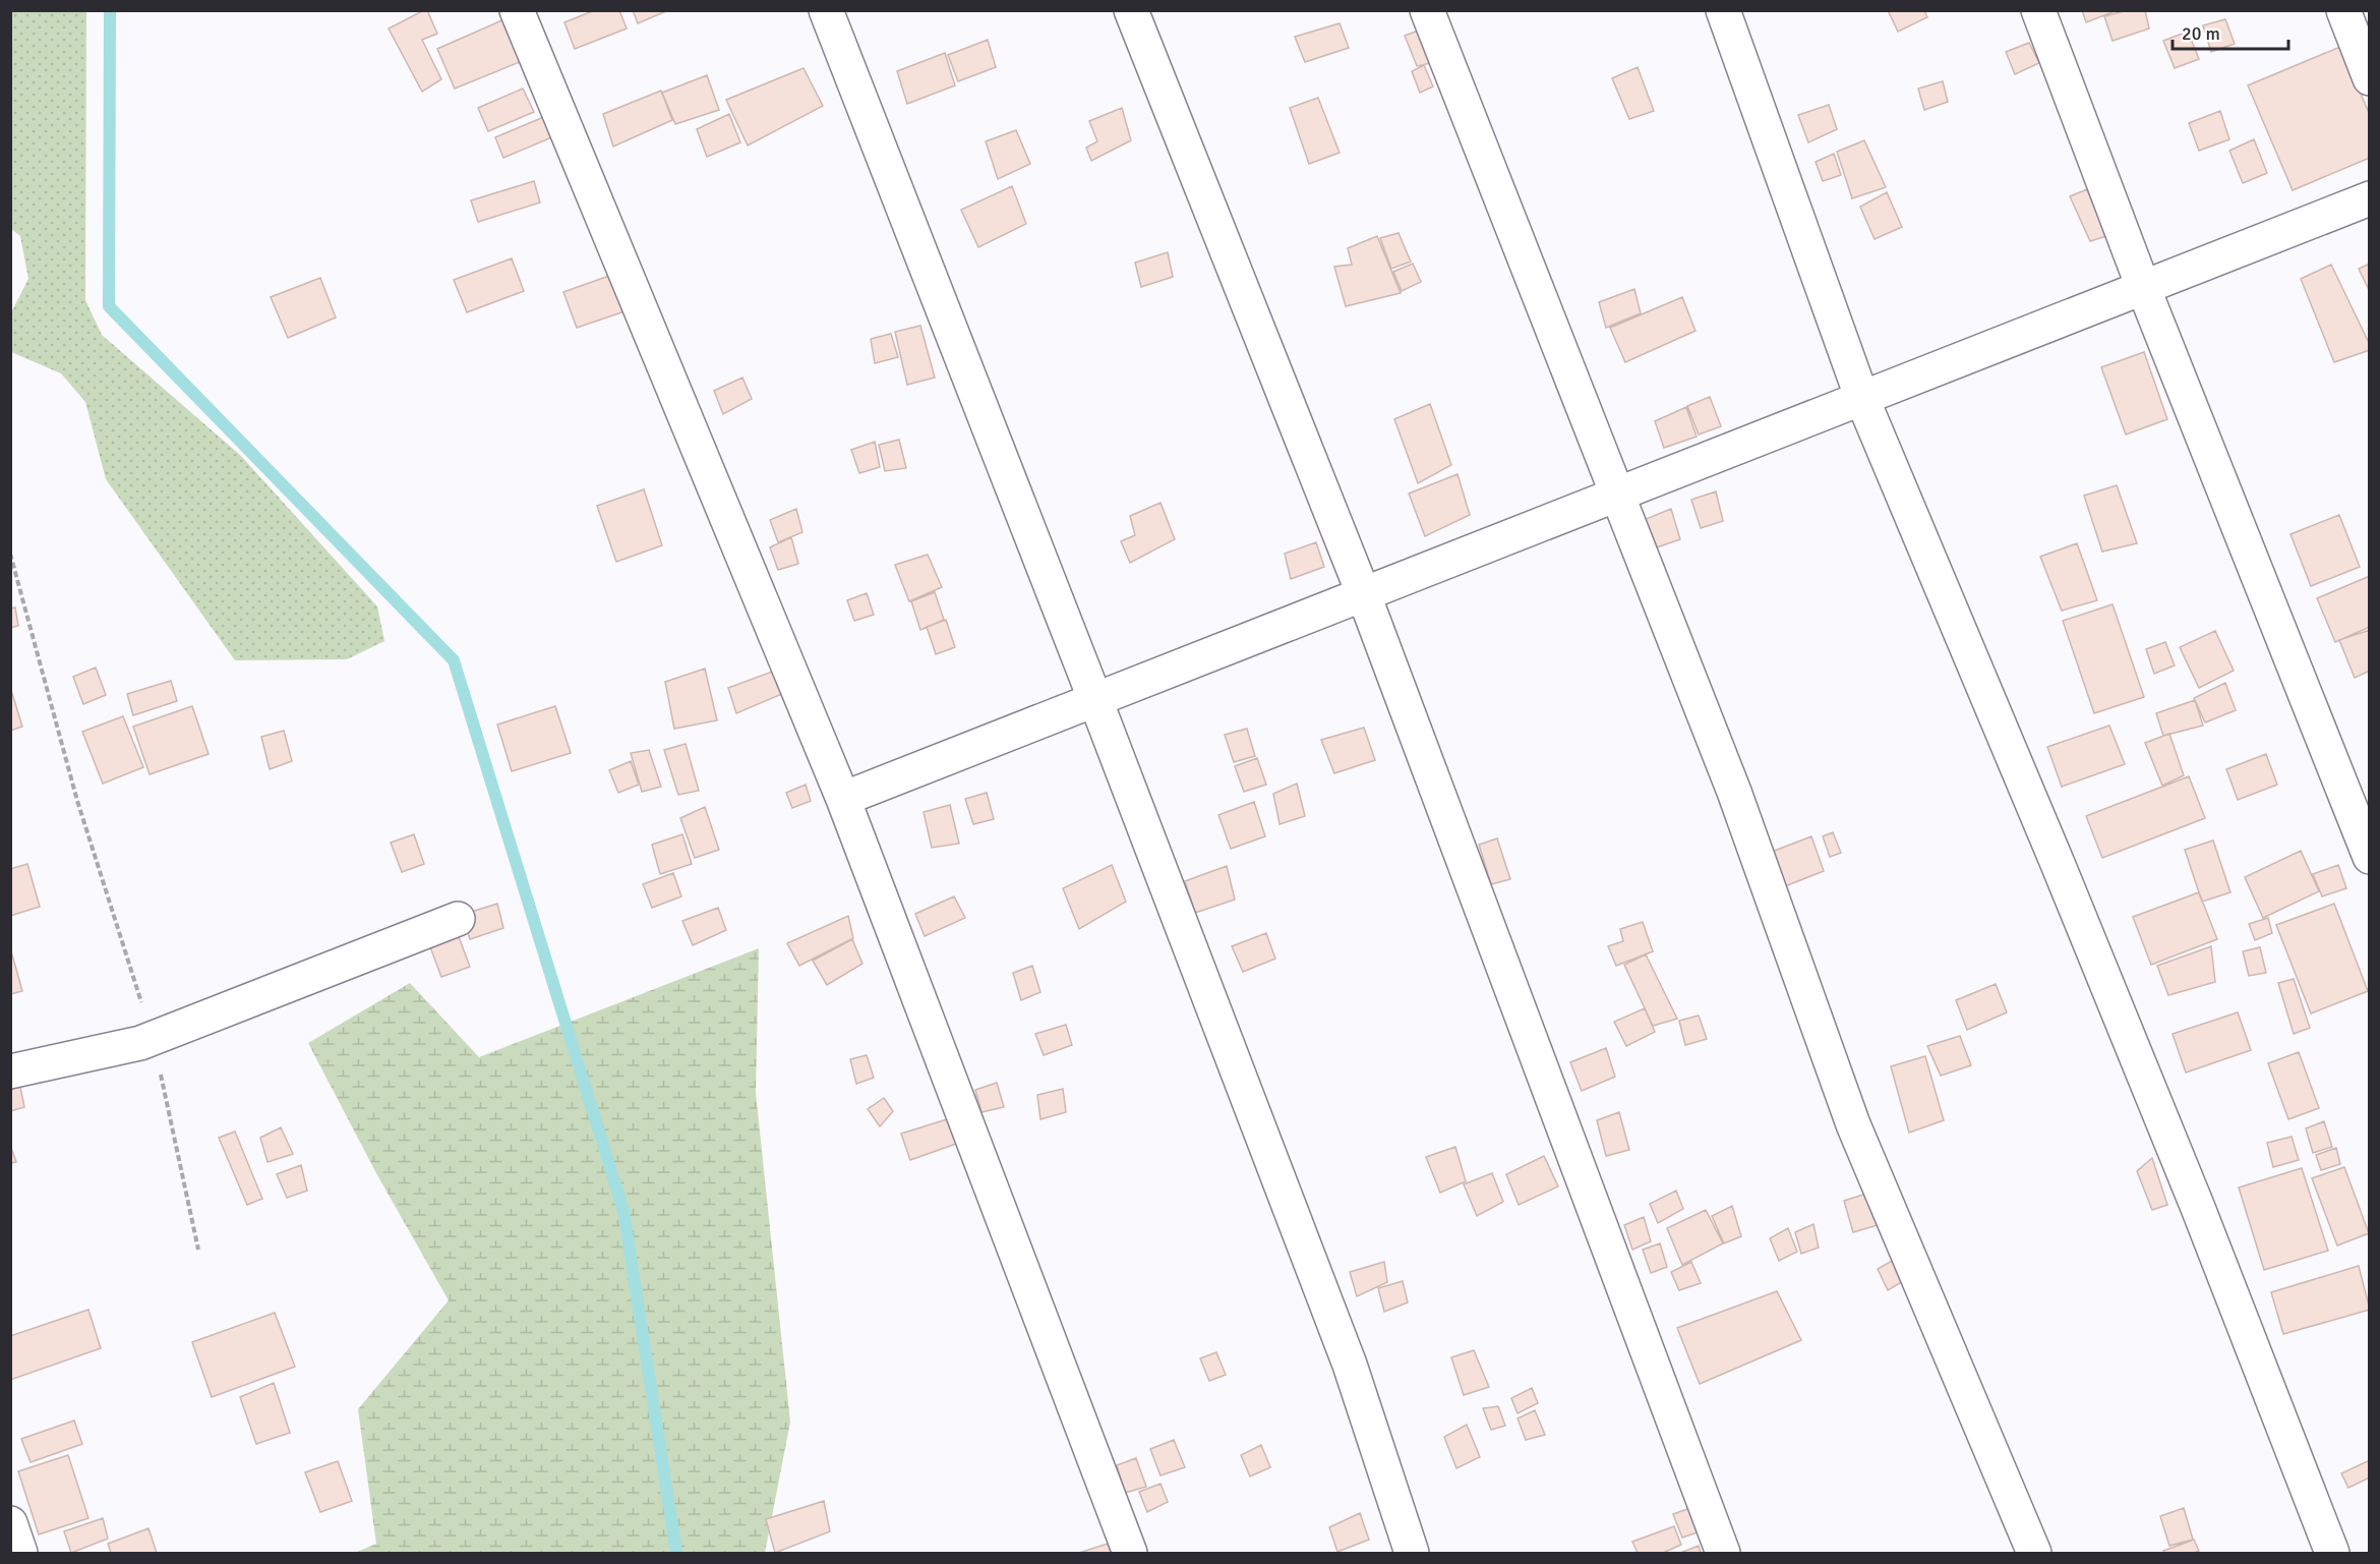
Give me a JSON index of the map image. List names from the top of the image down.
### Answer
{
  "scale_bar": "20 m"
}
